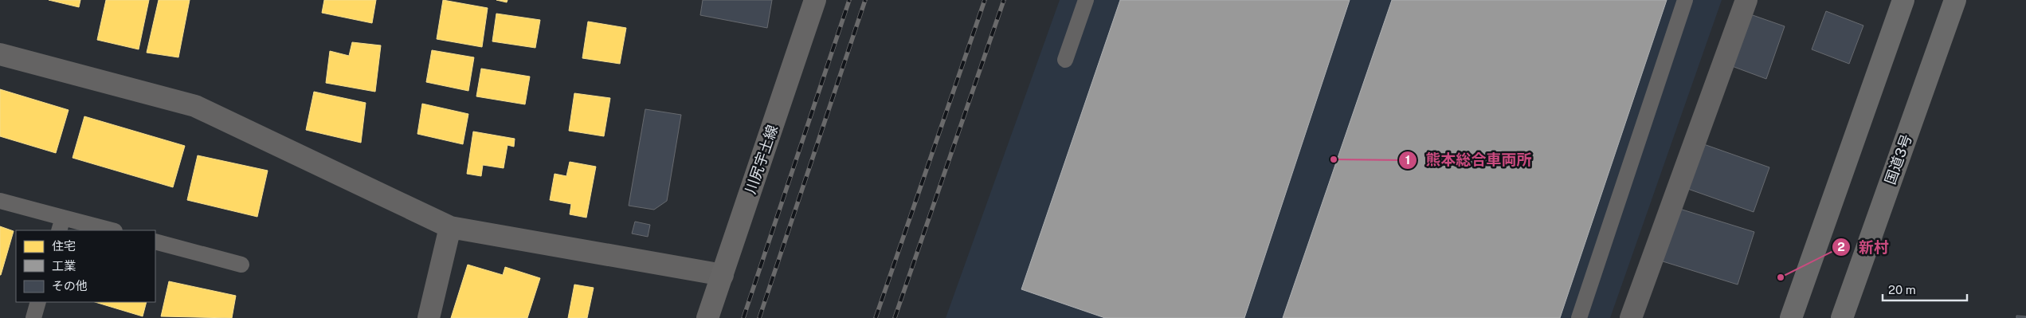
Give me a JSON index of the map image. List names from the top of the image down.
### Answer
{
  "streets": {
    "highway": ["国道3号"],
    "main road": ["川尻宇土線"]
  },
  "places": ["熊本総合車両所", "新村"],
  "legend": ["住宅", "工業", "その他"],
  "scale_bar": "20 m"
}
